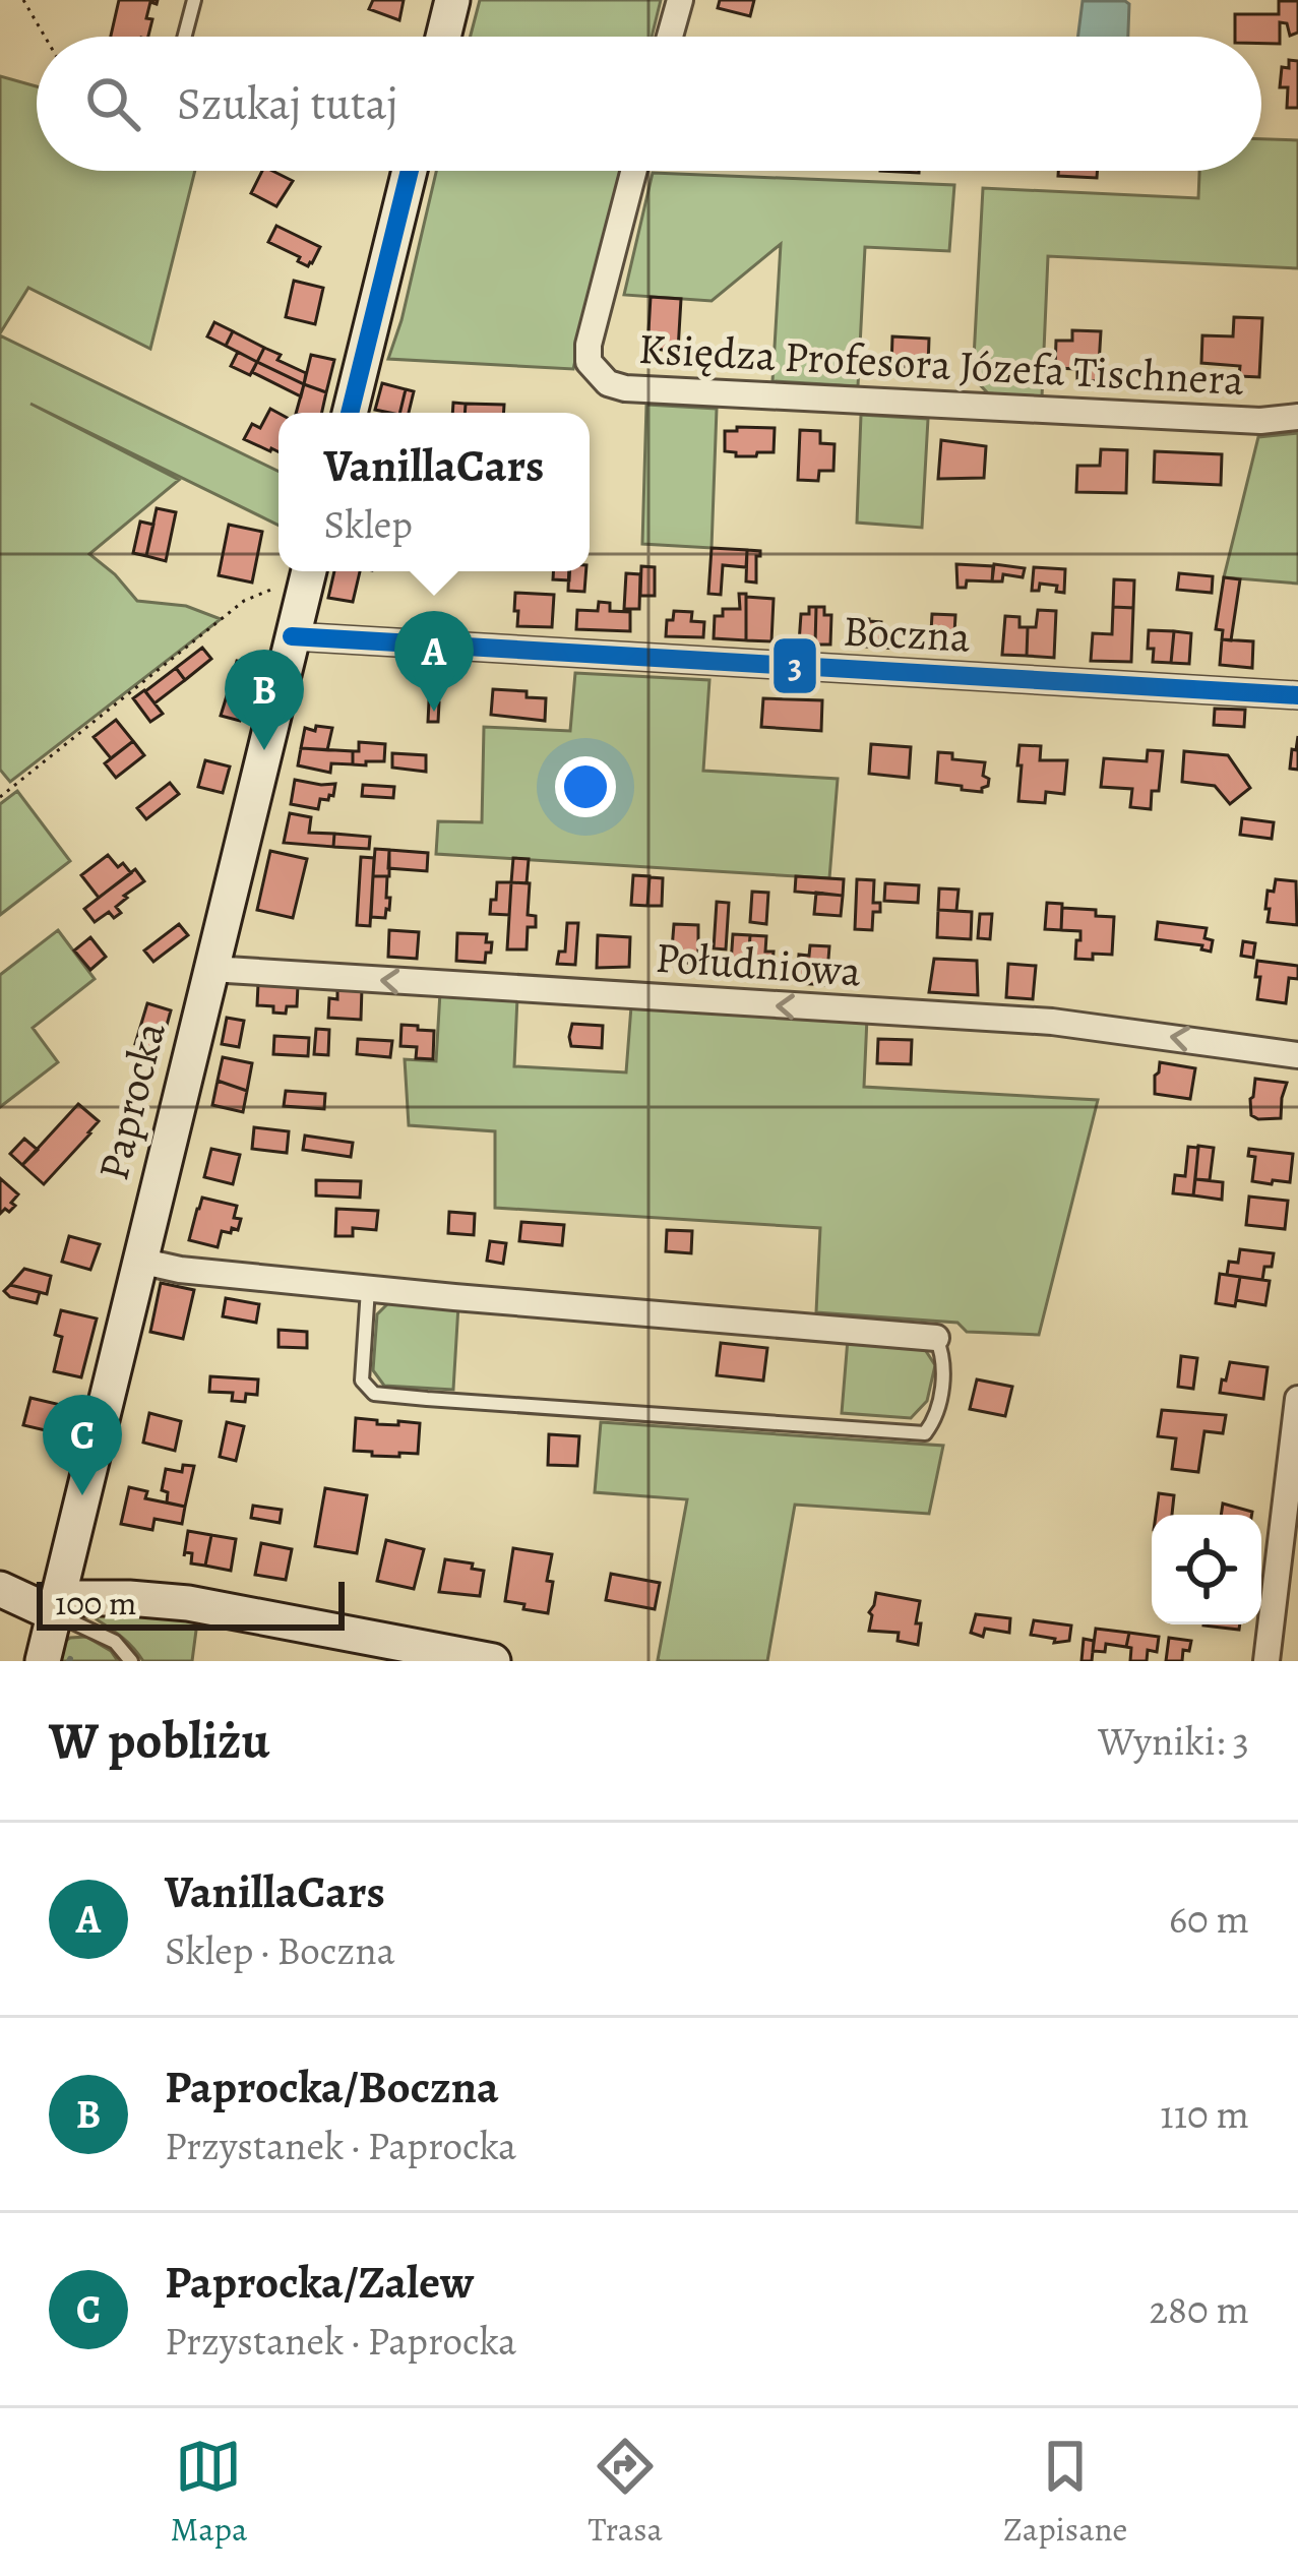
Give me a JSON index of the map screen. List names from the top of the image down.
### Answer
{
  "streets": {
    "street": [
      "Księdza Profesora Józefa Tischnera",
      "Boczna",
      "Południowa",
      "Paprocka"
    ]
  },
  "crossings": [
    ["Boczna", "Paprocka"],
    ["Południowa", "Paprocka"]
  ],
  "one_way": ["Południowa"],
  "lines": ["transit line 3"],
  "scale_bar": "100 m",
  "page": {
    "search": "Szukaj tutaj",
    "popup": ["VanillaCars", "Sklep"],
    "pins": ["A", "B", "C"],
    "scale": "100 m",
    "heading": ["W pobliżu", "Wyniki: 3"],
    "list": [
      {
        "mark": "A",
        "name": "VanillaCars",
        "note": "Sklep · Boczna",
        "value": "60 m"
      },
      {
        "mark": "B",
        "name": "Paprocka/Boczna",
        "note": "Przystanek · Paprocka",
        "value": "110 m"
      },
      {
        "mark": "C",
        "name": "Paprocka/Zalew",
        "note": "Przystanek · Paprocka",
        "value": "280 m"
      }
    ],
    "nav": ["Mapa", "Trasa", "Zapisane"]
  }
}
